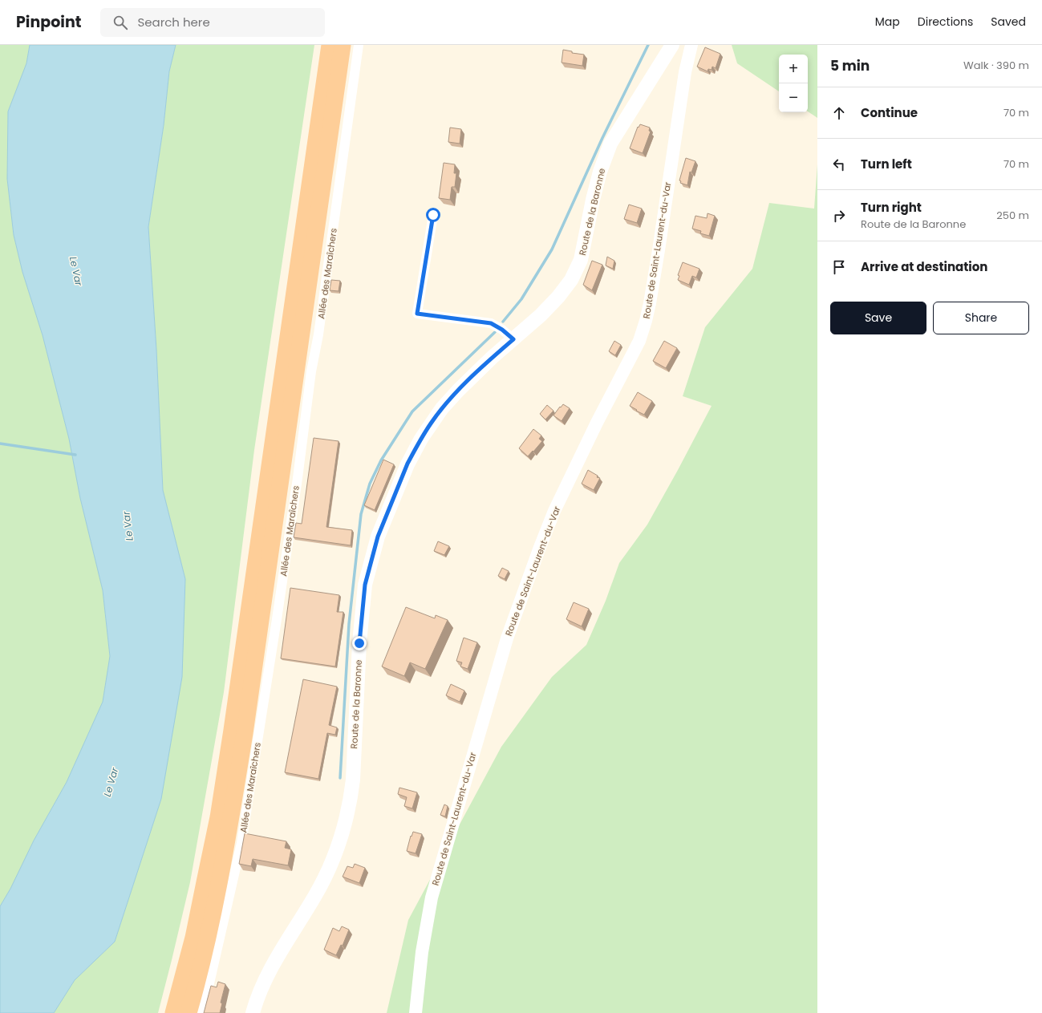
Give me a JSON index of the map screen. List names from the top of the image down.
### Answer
{
  "streets": {
    "main road": ["Route de la Baronne"],
    "street": ["Route de Saint-Laurent-du-Var", "Allée des Maraîchers"]
  },
  "water": ["Le Var"],
  "page": {
    "header": "Pinpoint",
    "search": "Search here",
    "nav": ["Map", "Directions", "Saved"],
    "heading": ["5 min", "Walk · 390 m"],
    "map_buttons": ["+", "−"],
    "list": [
      ["Continue", "70 m"],
      ["Turn left", "70 m"],
      ["Turn right", "Route de la Baronne", "250 m"],
      "Arrive at destination"
    ],
    "buttons": ["Save", "Share"]
  }
}
